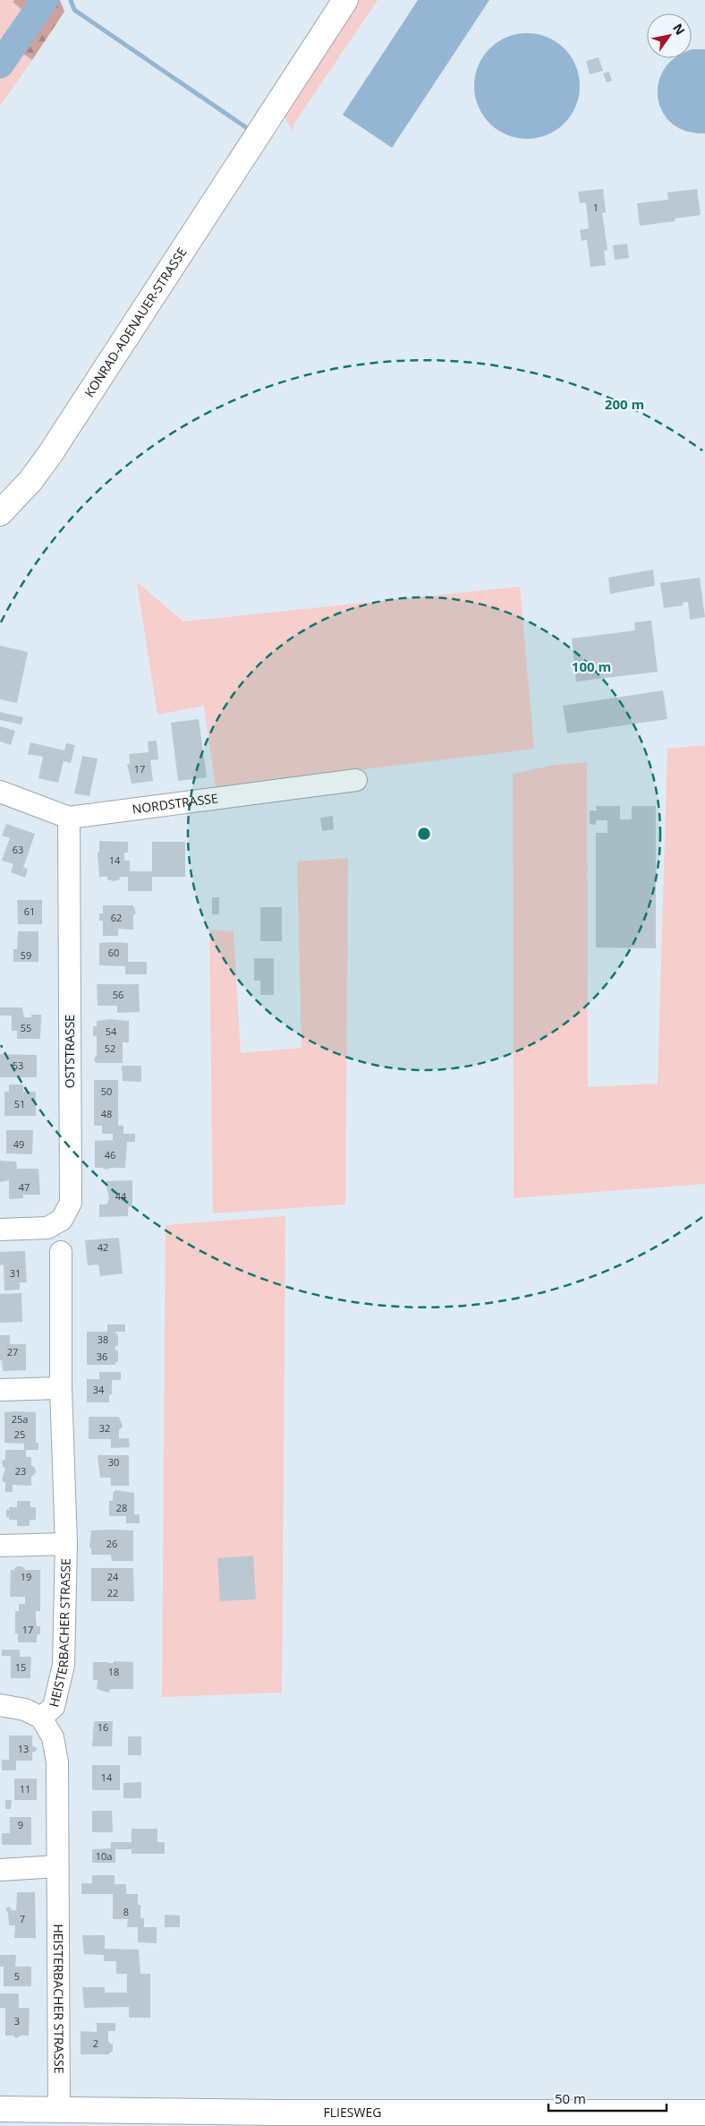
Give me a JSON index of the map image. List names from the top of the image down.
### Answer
{
  "streets": {
    "main road": ["KONRAD-ADENAUER-STRASSE", "FLIESWEG"],
    "street": ["NORDSTRASSE", "OSTSTRASSE", "HEISTERBACHER STRASSE"]
  },
  "crossings": [
    ["NORDSTRASSE", "OSTSTRASSE"],
    ["HEISTERBACHER STRASSE", "FLIESWEG"]
  ],
  "house_numbers": [
    "1",
    "17",
    "63",
    "14",
    "61",
    "62",
    "60",
    "59",
    "56",
    "55",
    "54",
    "52",
    "53",
    "50",
    "51",
    "48",
    "49",
    "46",
    "47",
    "44",
    "42",
    "31",
    "38",
    "27",
    "36",
    "34",
    "25a",
    "32",
    "25",
    "30",
    "23",
    "28",
    "26",
    "19",
    "24",
    "22",
    "17",
    "15",
    "18",
    "16",
    "13",
    "14",
    "11",
    "9",
    "10a",
    "8",
    "7",
    "5",
    "3",
    "2"
  ],
  "scale_bar": "50 m",
  "north": "top right",
  "rings": ["200 m", "100 m"]
}
